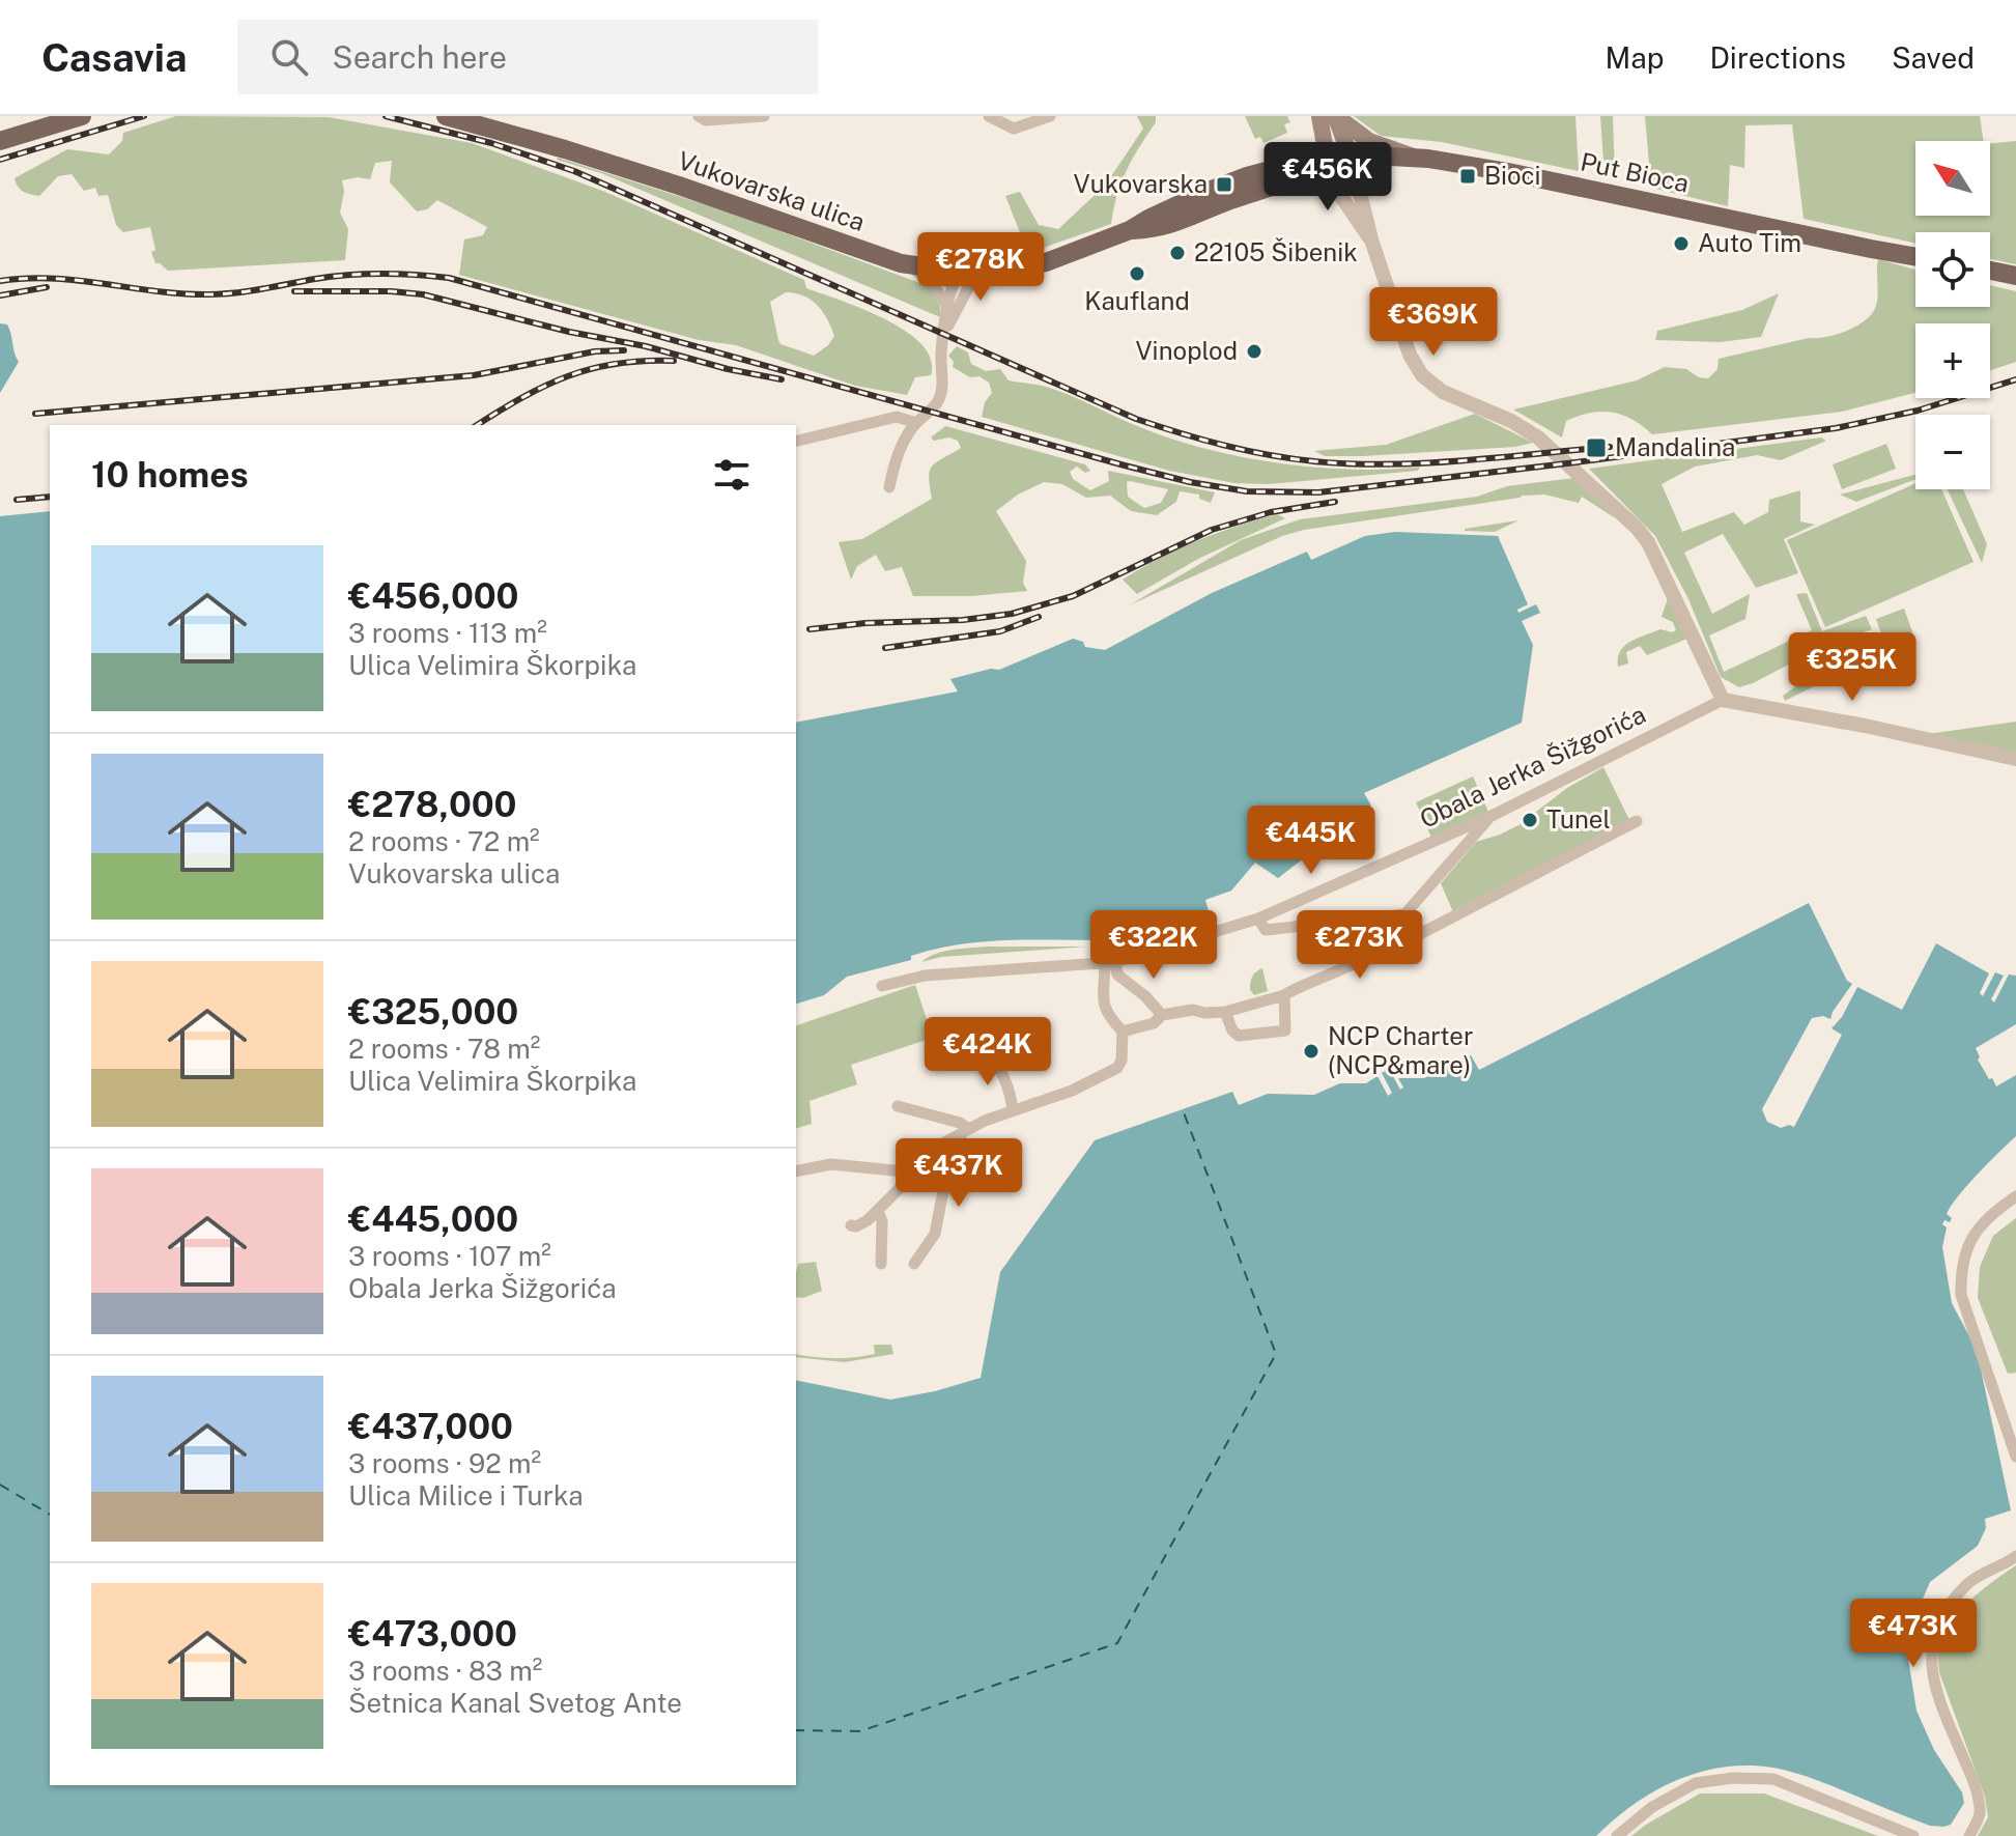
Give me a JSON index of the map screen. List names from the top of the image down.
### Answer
{
  "streets": {
    "main road": ["Put Bioca", "Vukovarska ulica"],
    "street": ["Obala Jerka Šižgorića"]
  },
  "crossings": [
    ["Put Bioca", "Vukovarska ulica"]
  ],
  "places": {
    "transit": ["Bioci", "Vukovarska", "Mandalina"],
    "other": [
      "Auto Tim",
      "22105 Šibenik",
      "Kaufland",
      "Vinoplod",
      "Tunel",
      "NCP Charter (NCP&mare)"
    ]
  },
  "north": "top left",
  "page": {
    "header": "Casavia",
    "search": "Search here",
    "nav": ["Map", "Directions", "Saved"],
    "map_buttons": ["+", "−"],
    "price": [
      "€456K",
      "€278K",
      "€369K",
      "€325K",
      "€445K",
      "€322K",
      "€273K",
      "€424K",
      "€437K",
      "€473K"
    ],
    "heading": "10 homes",
    "list": [
      {
        "name": "€456,000",
        "note": "3 rooms · 113 m² · Ulica Velimira Škorpika"
      },
      {
        "name": "€278,000",
        "note": "2 rooms · 72 m² · Vukovarska ulica"
      },
      {
        "name": "€325,000",
        "note": "2 rooms · 78 m² · Ulica Velimira Škorpika"
      },
      {
        "name": "€445,000",
        "note": "3 rooms · 107 m² · Obala Jerka Šižgorića"
      },
      {
        "name": "€437,000",
        "note": "3 rooms · 92 m² · Ulica Milice i Turka"
      },
      {
        "name": "€473,000",
        "note": "3 rooms · 83 m² · Šetnica Kanal Svetog Ante"
      }
    ]
  }
}
